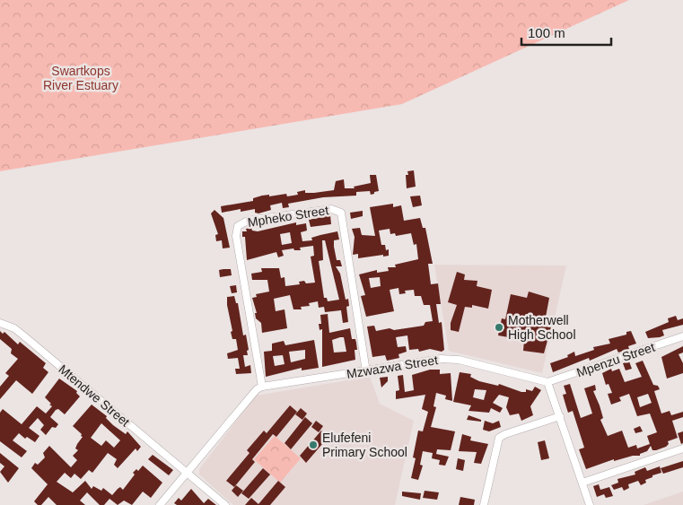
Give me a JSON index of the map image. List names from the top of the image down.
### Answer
{
  "streets": {
    "street": [
      "Mpheko Street",
      "Mpenzu Street",
      "Mzwazwa Street",
      "Mtendwe Street"
    ]
  },
  "crossings": [
    ["Mpheko Street", "Mzwazwa Street"],
    ["Mpenzu Street", "Mzwazwa Street"]
  ],
  "parks": ["Swartkops River Estuary"],
  "places": ["Motherwell High School", "Elufefeni Primary School"],
  "scale_bar": "100 m"
}
